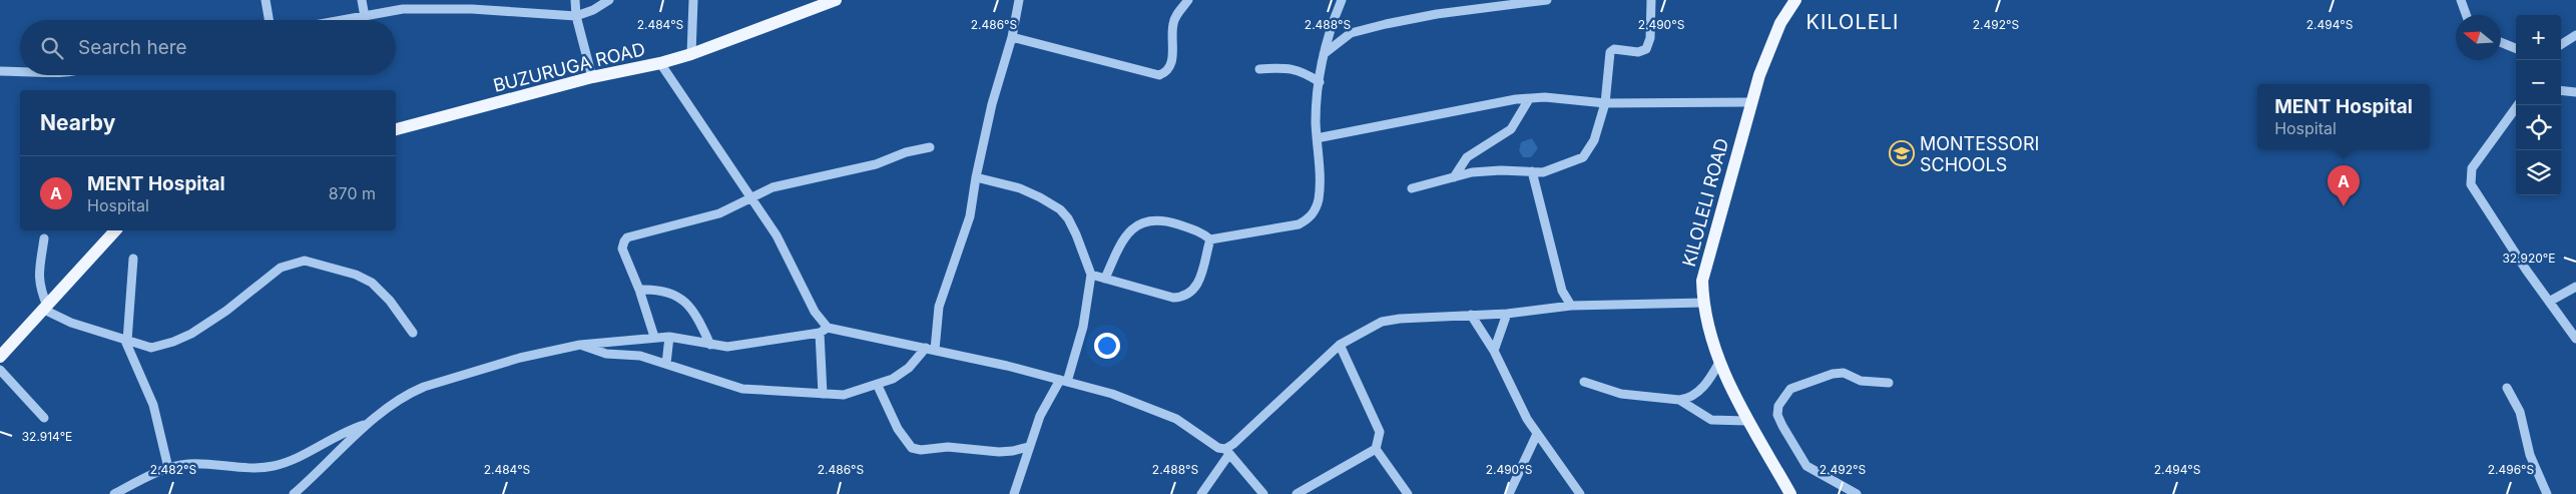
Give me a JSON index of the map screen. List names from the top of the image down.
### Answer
{
  "streets": {
    "main road": ["BUZURUGA ROAD", "KILOLELI ROAD"]
  },
  "districts": ["KILOLELI"],
  "places": {
    "school or university": ["MONTESSORI SCHOOLS"]
  },
  "north": "left",
  "page": {
    "map_buttons": ["+", "−"],
    "search": "Search here",
    "popup": ["MENT Hospital", "Hospital"],
    "heading": "Nearby",
    "list": [
      {
        "mark": "A",
        "name": "MENT Hospital",
        "note": "Hospital",
        "value": "870 m"
      }
    ],
    "pins": "A"
  },
  "coordinates": [
    "2.484°S",
    "2.486°S",
    "2.488°S",
    "2.490°S",
    "2.492°S",
    "2.494°S",
    "32.920°E",
    "32.914°E",
    "2.482°S",
    "2.496°S"
  ]
}
